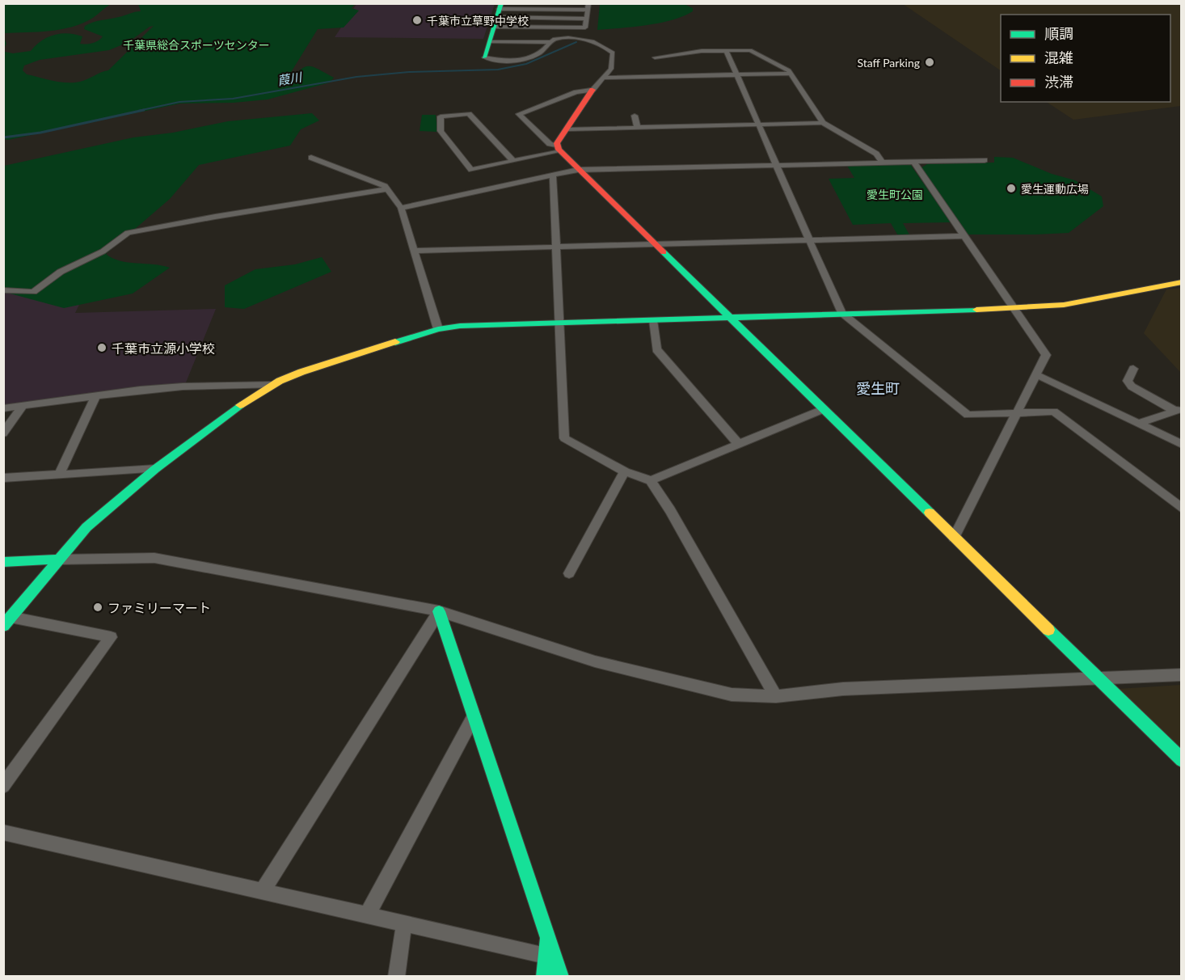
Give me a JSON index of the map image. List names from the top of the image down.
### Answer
{
  "districts": ["愛生町"],
  "water": ["葭川"],
  "parks": ["千葉県総合スポーツセンター", "愛生町公園"],
  "places": [
    "千葉市立草野中学校",
    "Staff Parking",
    "愛生運動広場",
    "千葉市立源小学校",
    "ファミリーマート"
  ],
  "legend": ["順調", "混雑", "渋滞"]
}
